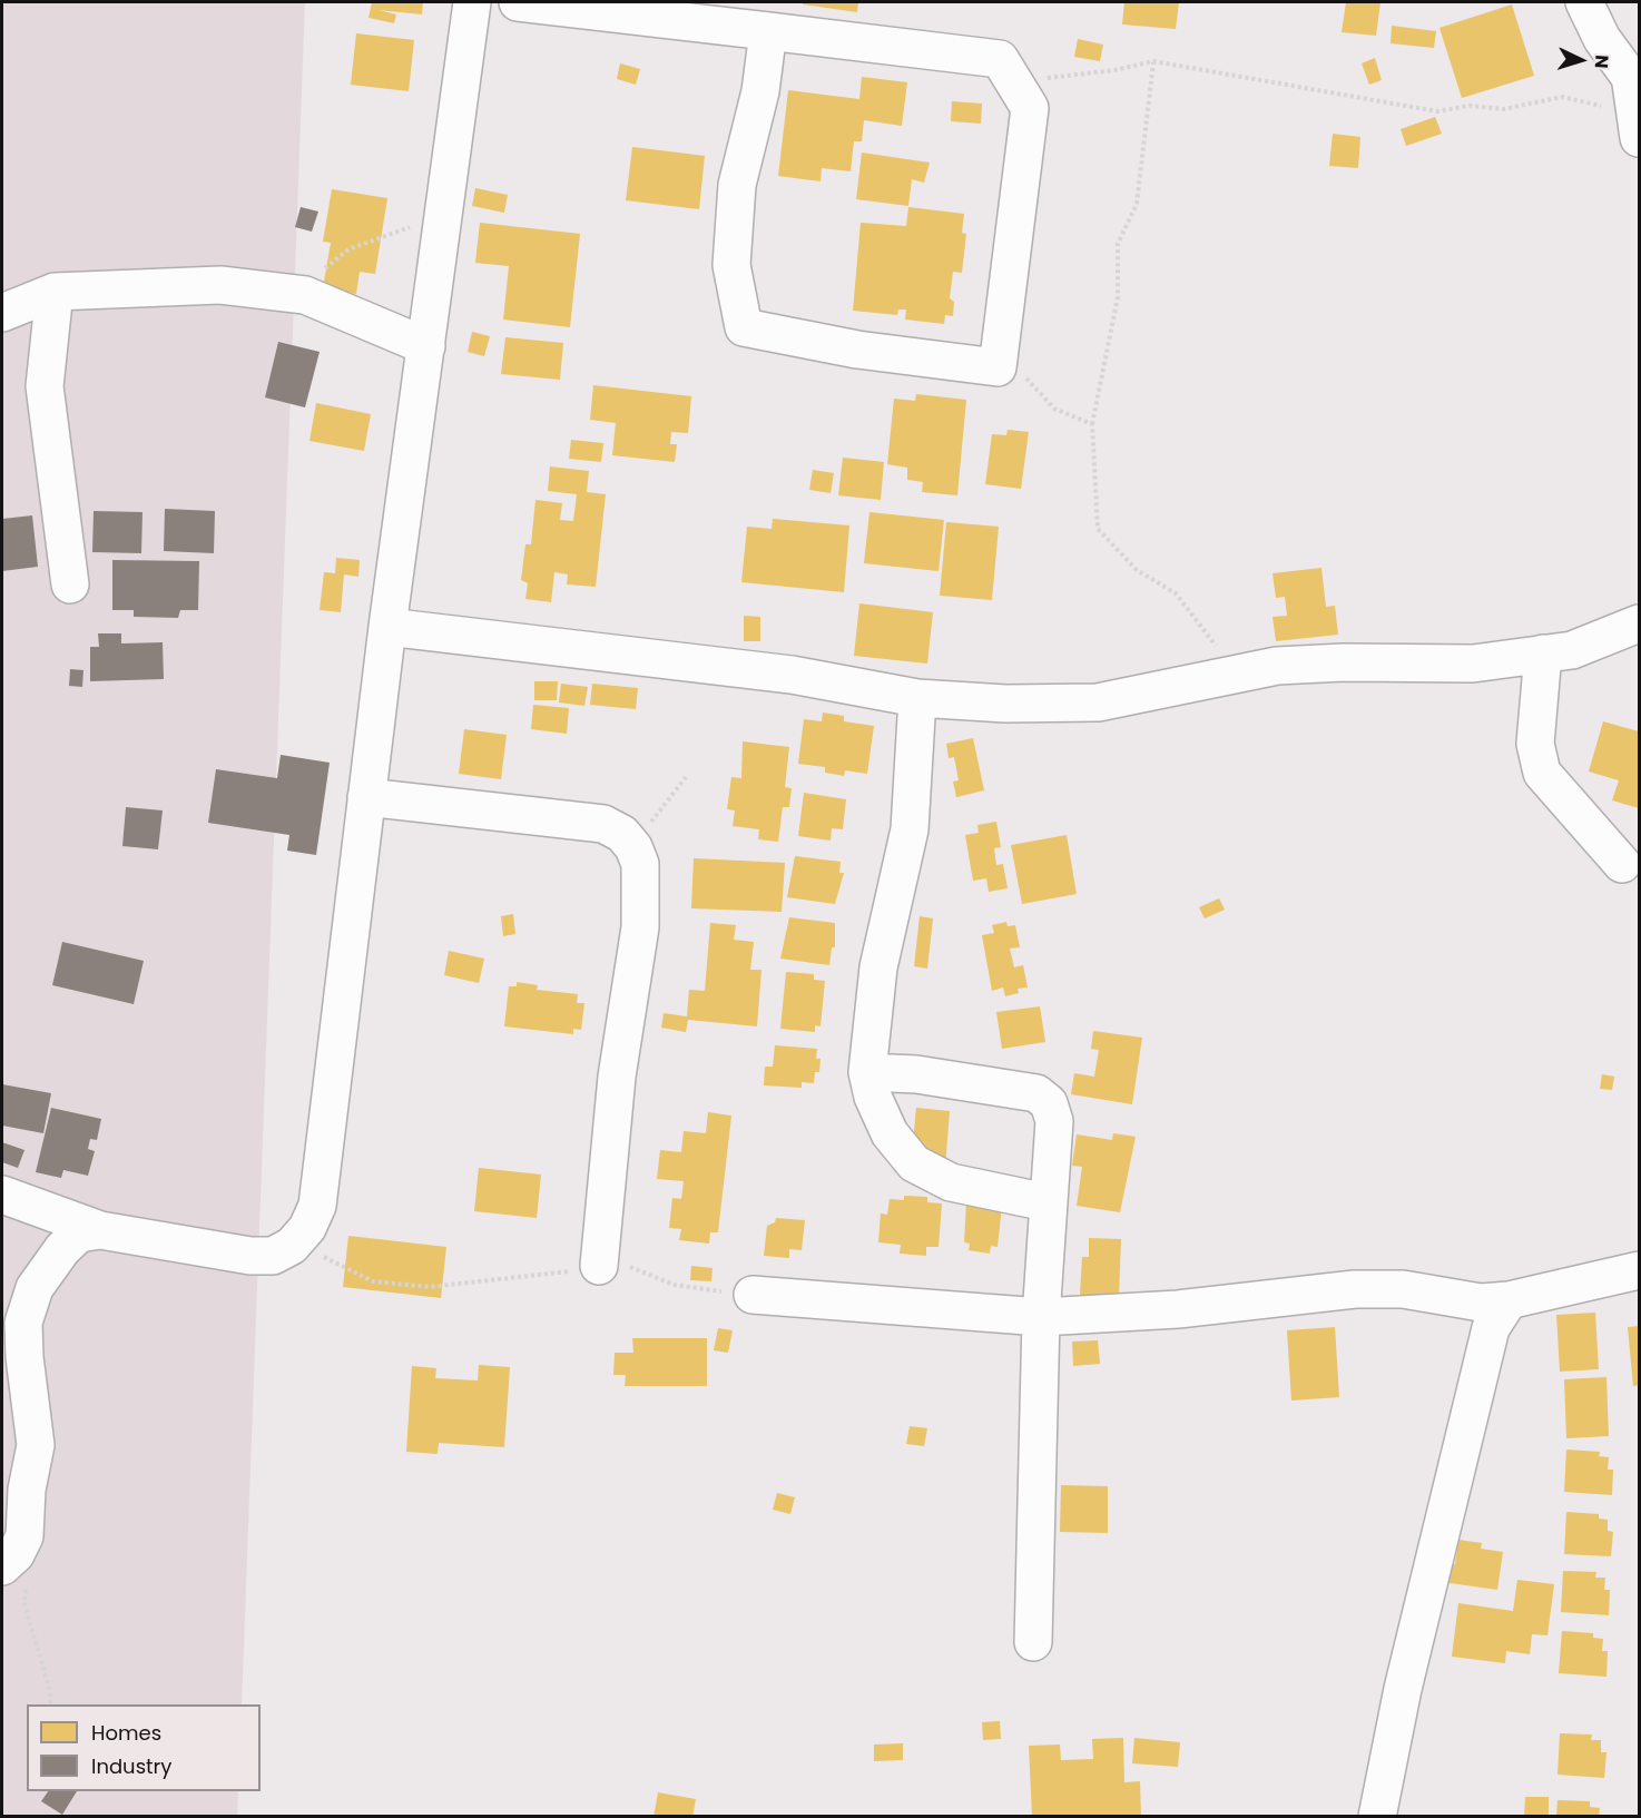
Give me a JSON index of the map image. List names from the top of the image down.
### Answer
{
  "legend": ["Homes", "Industry"],
  "north": "right"
}
